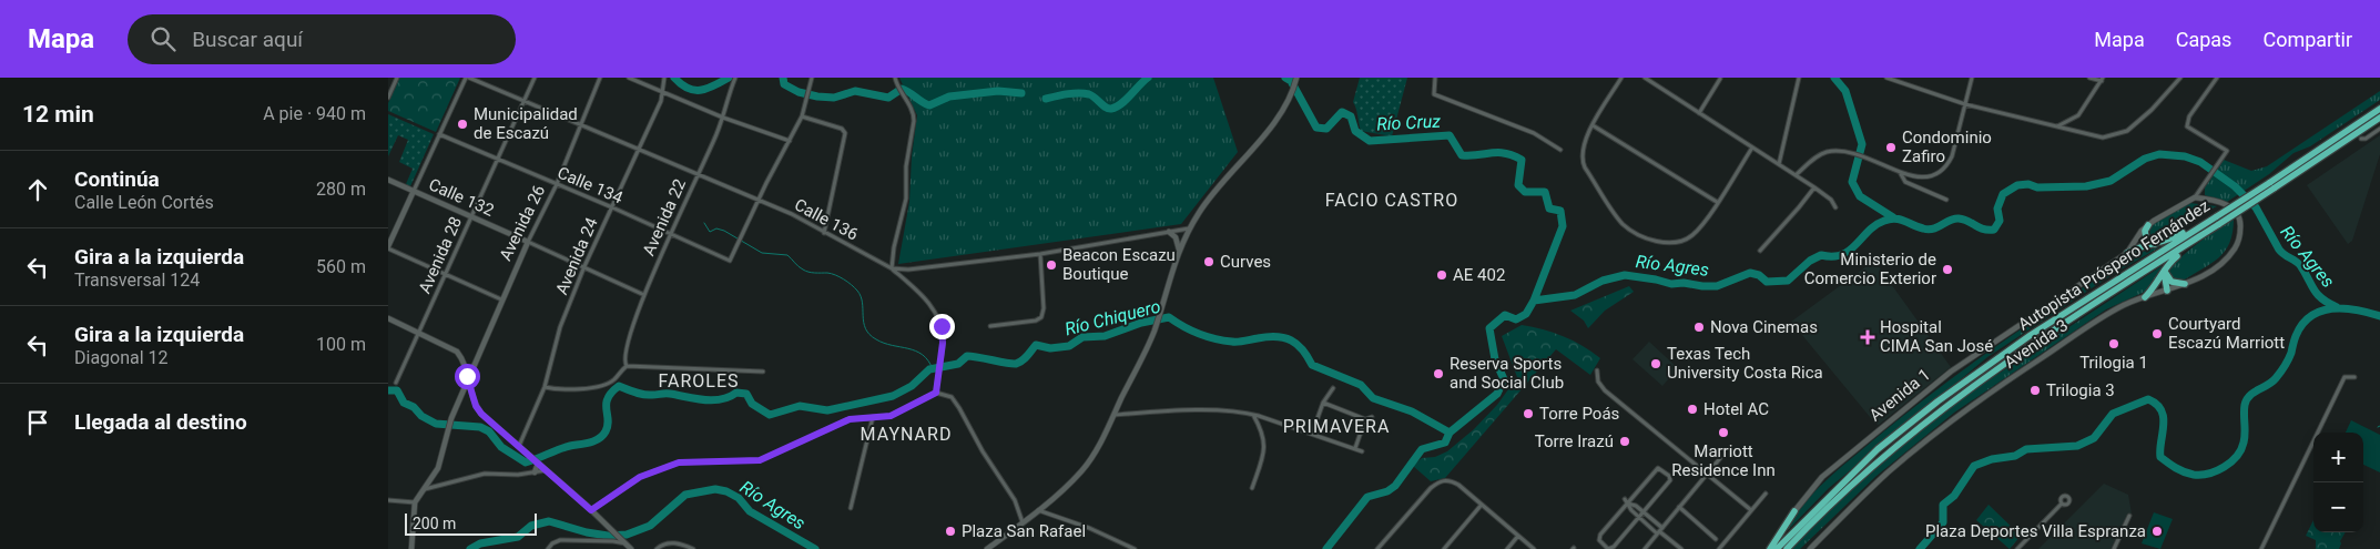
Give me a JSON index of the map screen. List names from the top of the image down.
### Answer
{
  "streets": {
    "highway": ["Autopista Próspero Fernández"],
    "main road": [
      "Calle 132",
      "Avenida 26",
      "Avenida 3",
      "Avenida 1"
    ],
    "street": [
      "Calle 134",
      "Avenida 22",
      "Calle 136",
      "Avenida 28",
      "Avenida 24"
    ]
  },
  "crossings": [
    ["Calle 134", "Avenida 22"],
    ["Calle 134", "Calle 136"],
    ["Calle 134", "Avenida 26"],
    ["Calle 134", "Avenida 28"],
    ["Calle 134", "Avenida 24"],
    ["Calle 132", "Avenida 22"],
    ["Calle 132", "Avenida 26"],
    ["Calle 132", "Avenida 28"],
    ["Calle 132", "Avenida 24"],
    ["Avenida 22", "Calle 136"],
    ["Calle 136", "Avenida 26"],
    ["Calle 136", "Avenida 28"],
    ["Calle 136", "Avenida 24"],
    ["Avenida 3", "Avenida 1"]
  ],
  "districts": [
    "FACIO CASTRO",
    "FAROLES",
    "PRIMAVERA",
    "MAYNARD"
  ],
  "water": ["Río Cruz", "Río Agres", "Río Chiquero"],
  "places": {
    "other": [
      "Municipalidad de Escazú",
      "Condominio Zafiro",
      "Curves",
      "Beacon Escazu Boutique",
      "Ministerio de Comercio Exterior",
      "AE 402",
      "Nova Cinemas",
      "Courtyard Escazú Marriott",
      "Trilogia 1",
      "Texas Tech University Costa Rica",
      "Reserva Sports and Social Club",
      "Trilogia 3",
      "Hotel AC",
      "Torre Poás",
      "Marriott Residence Inn",
      "Torre Irazú",
      "Plaza San Rafael",
      "Plaza Deportes Villa Espranza"
    ],
    "health": ["Hospital CIMA San José"]
  },
  "scale_bar": "200 m",
  "page": {
    "header": "Mapa",
    "search": "Buscar aquí",
    "nav": ["Mapa", "Capas", "Compartir"],
    "heading": ["12 min", "A pie · 940 m"],
    "list": [
      ["Continúa", "Calle León Cortés", "280 m"],
      ["Gira a la izquierda", "Transversal 124", "560 m"],
      ["Gira a la izquierda", "Diagonal 12", "100 m"],
      "Llegada al destino"
    ],
    "map_buttons": ["+", "−"],
    "scale": "200 m"
  }
}
